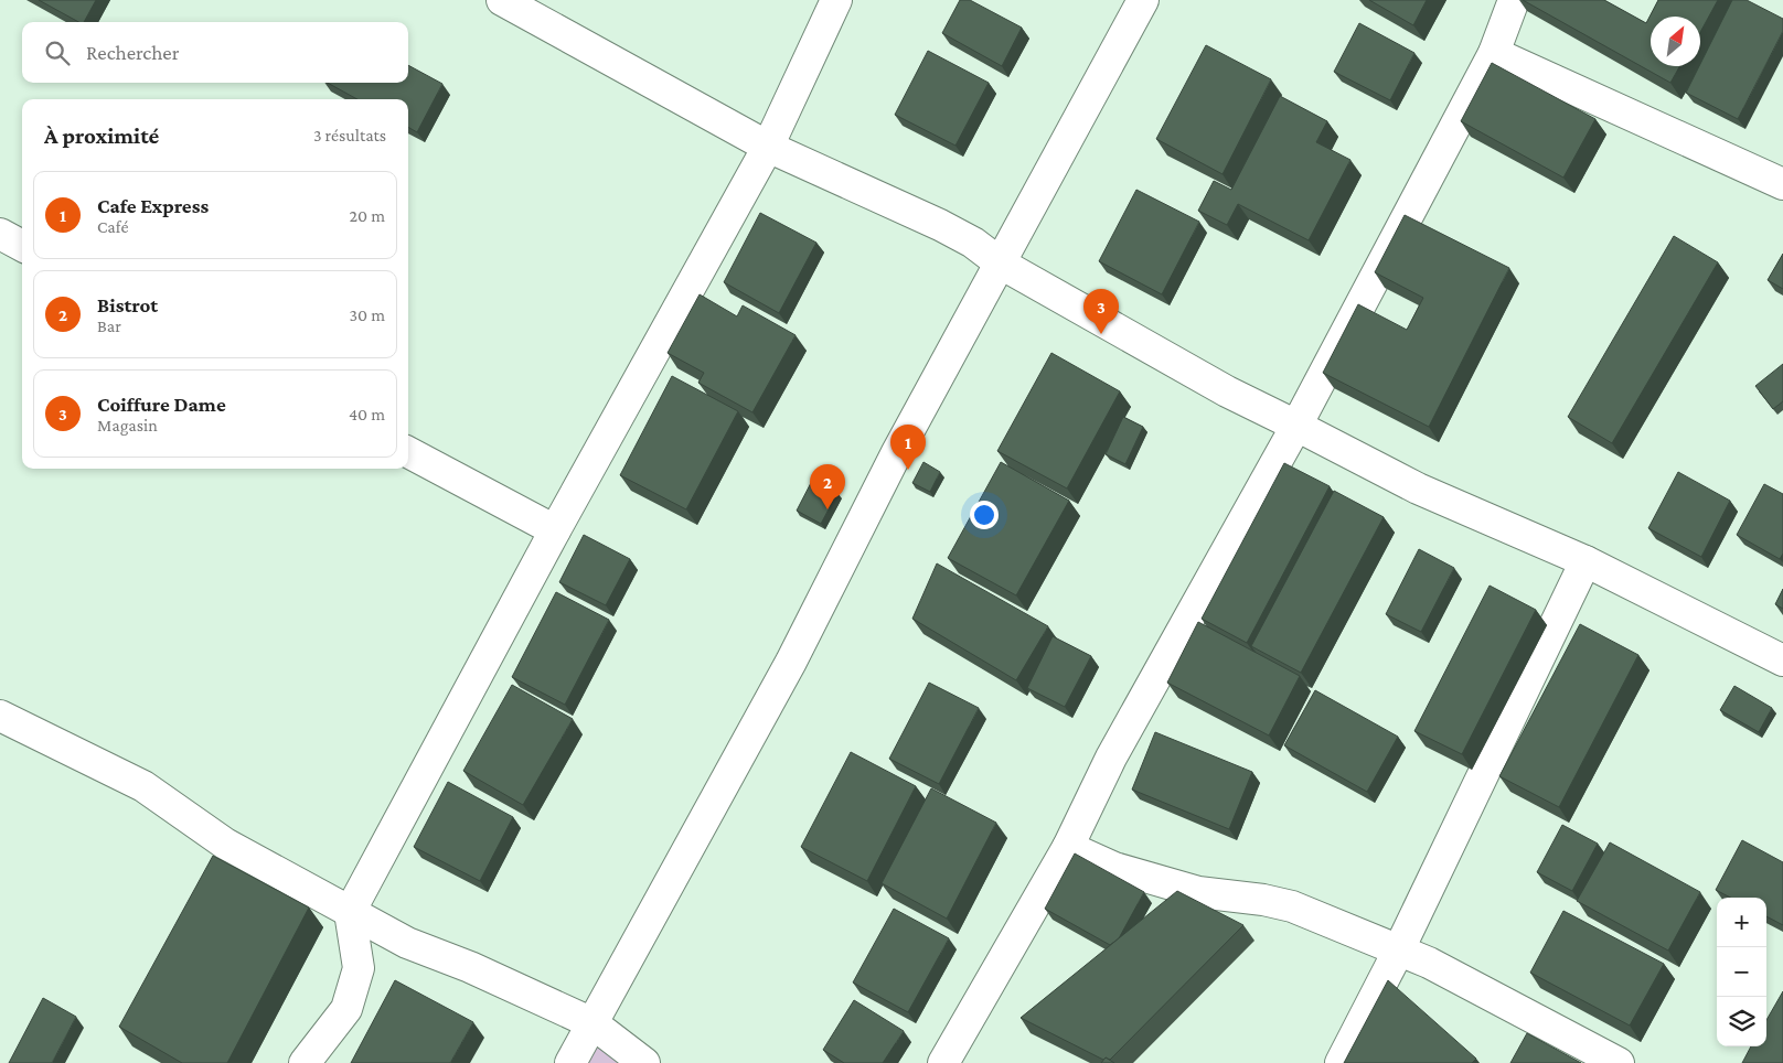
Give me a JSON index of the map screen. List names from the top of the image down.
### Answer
{
  "north": "top right",
  "page": {
    "search": "Rechercher",
    "heading": ["À proximité", "3 résultats"],
    "list": [
      {
        "mark": "1",
        "name": "Cafe Express",
        "note": "Café",
        "value": "20 m"
      },
      {
        "mark": "2",
        "name": "Bistrot",
        "note": "Bar",
        "value": "30 m"
      },
      {
        "mark": "3",
        "name": "Coiffure Dame",
        "note": "Magasin",
        "value": "40 m"
      }
    ],
    "pins": ["3", "1", "2"],
    "map_buttons": ["+", "−"]
  }
}
